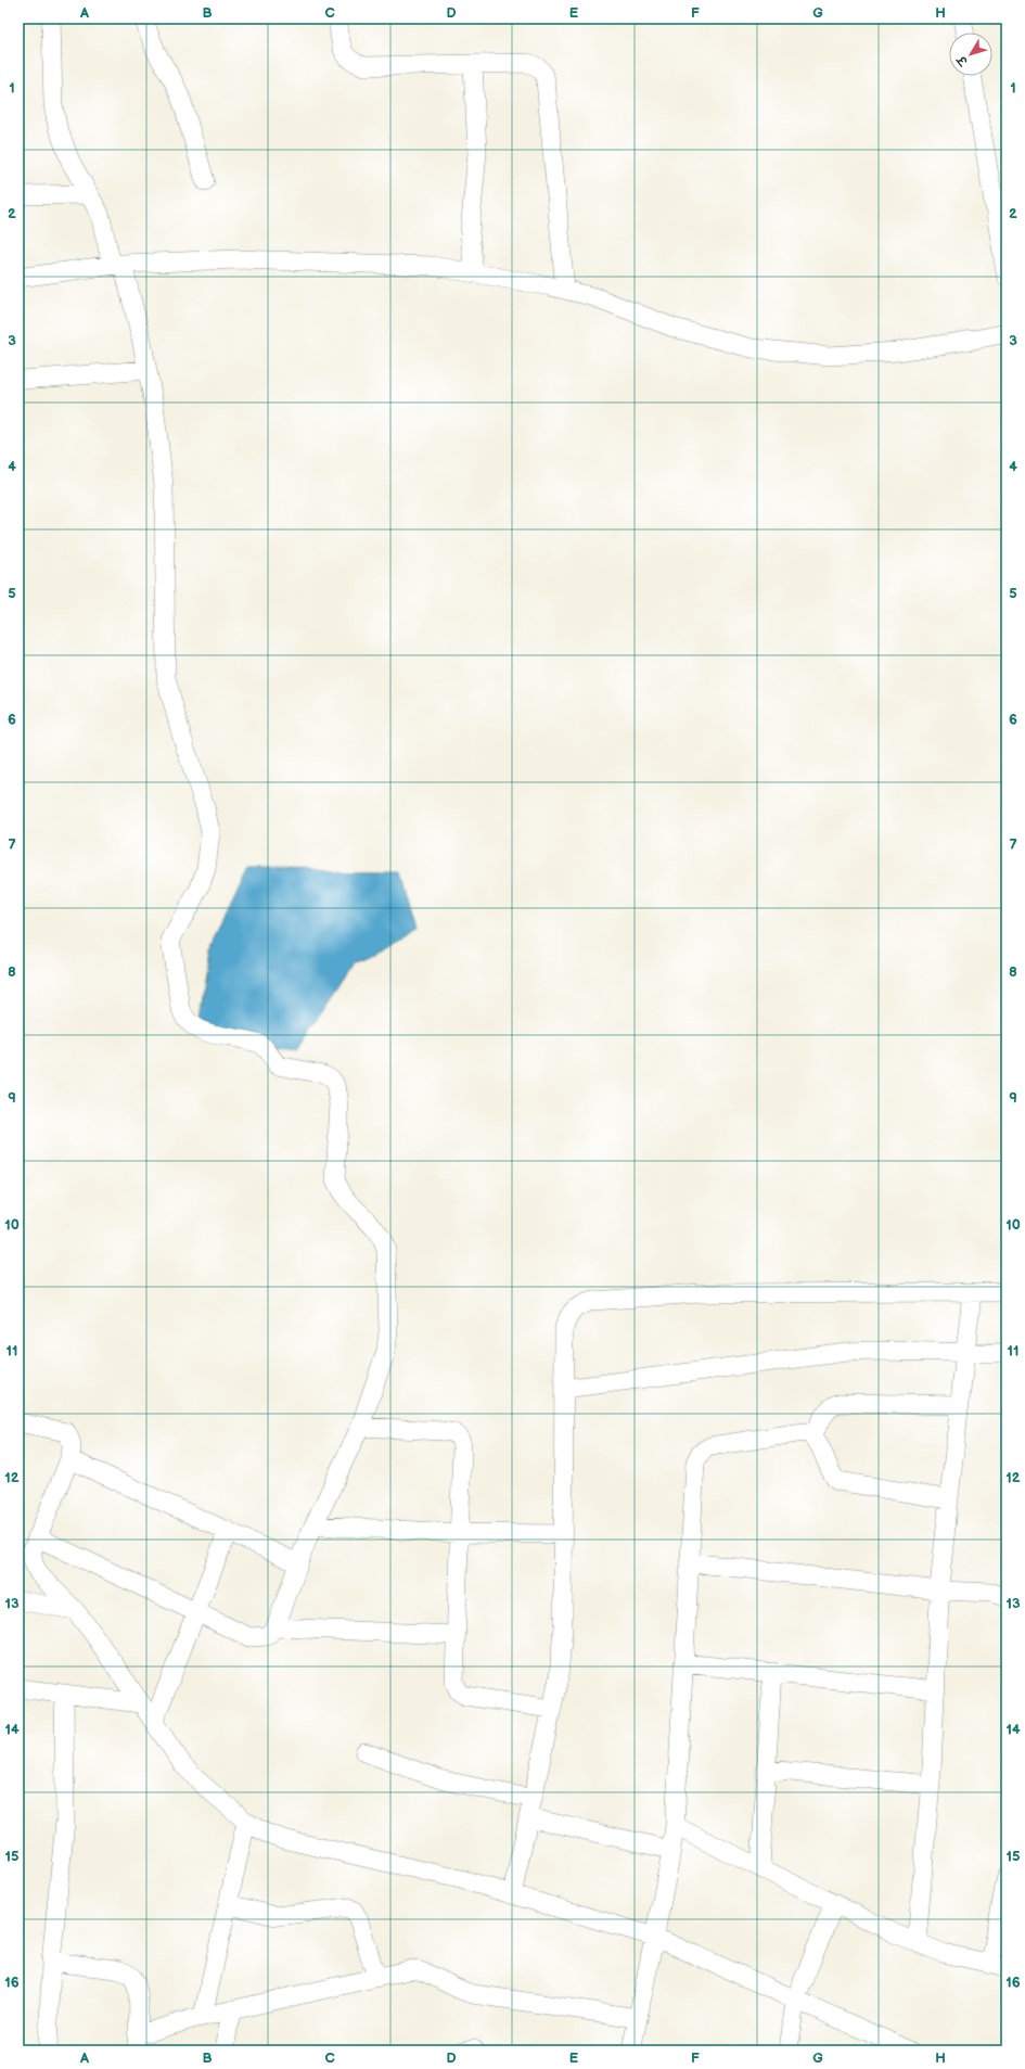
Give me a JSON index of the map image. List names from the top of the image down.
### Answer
{
  "north": "bottom left",
  "grid": {
    "columns": [
      "A",
      "B",
      "C",
      "D",
      "E",
      "F",
      "G",
      "H"
    ],
    "rows": [
      "1",
      "2",
      "3",
      "4",
      "5",
      "6",
      "7",
      "8",
      "9",
      "10",
      "11",
      "12",
      "13",
      "14",
      "15",
      "16"
    ]
  }
}
